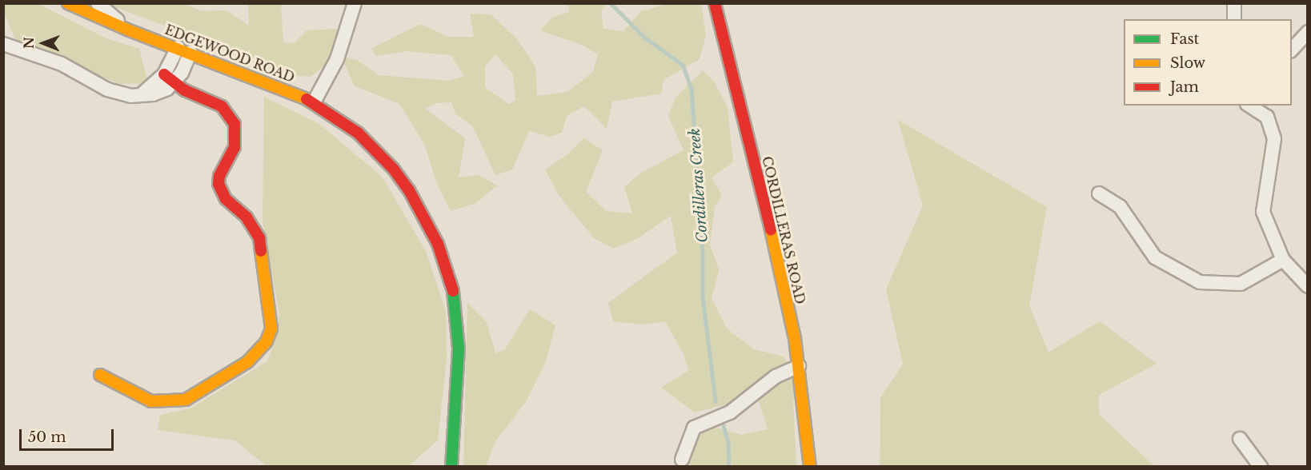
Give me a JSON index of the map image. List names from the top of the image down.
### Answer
{
  "streets": {
    "street": ["EDGEWOOD ROAD", "CORDILLERAS ROAD"]
  },
  "water": ["Cordilleras Creek"],
  "legend": ["Fast", "Slow", "Jam"],
  "scale_bar": "50 m",
  "north": "left"
}
